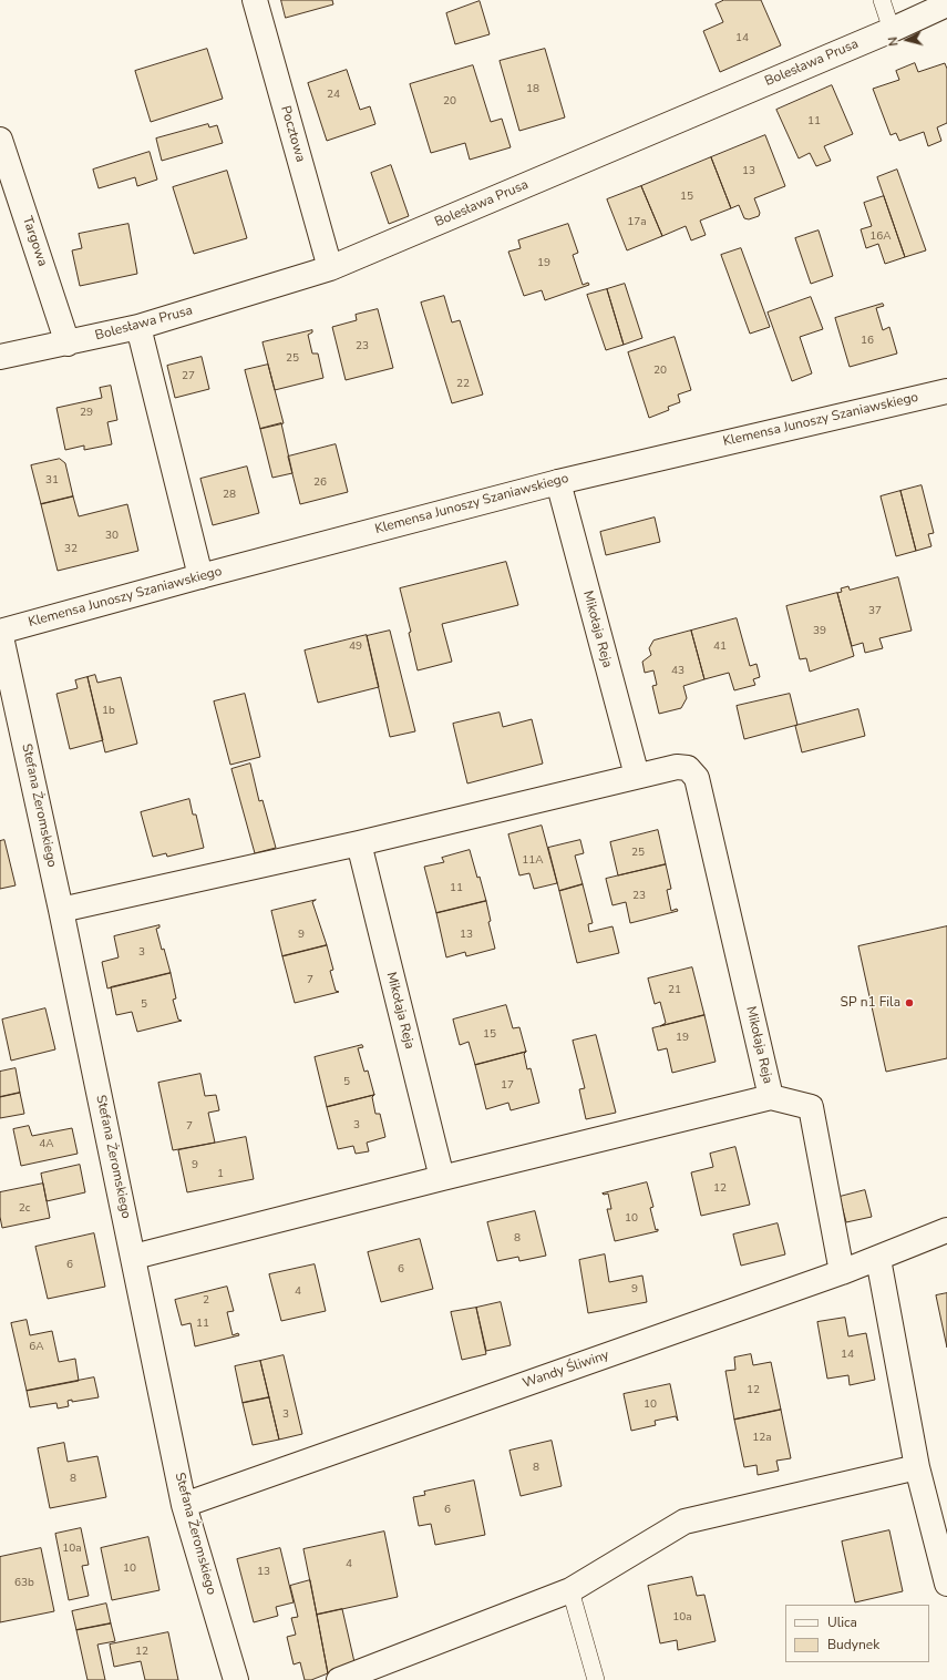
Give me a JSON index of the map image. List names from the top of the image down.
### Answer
{
  "streets": {
    "street": [
      "Bolesława Prusa",
      "Pocztowa",
      "Targowa",
      "Klemensa Junoszy Szaniawskiego",
      "Mikołaja Reja",
      "Stefana Żeromskiego",
      "Wandy Śliwiny"
    ]
  },
  "crossings": [
    ["Bolesława Prusa", "Pocztowa"],
    ["Bolesława Prusa", "Targowa"],
    ["Klemensa Junoszy Szaniawskiego", "Mikołaja Reja"],
    ["Klemensa Junoszy Szaniawskiego", "Stefana Żeromskiego"],
    ["Mikołaja Reja", "Stefana Żeromskiego"],
    ["Stefana Żeromskiego", "Wandy Śliwiny"]
  ],
  "places": ["SP n1 Fila"],
  "house_numbers": [
    "14",
    "18",
    "24",
    "20",
    "11",
    "13",
    "15",
    "17a",
    "16A",
    "19",
    "16",
    "23",
    "25",
    "20",
    "27",
    "22",
    "29",
    "31",
    "26",
    "28",
    "30",
    "32",
    "37",
    "39",
    "49",
    "41",
    "43",
    "1b",
    "25",
    "11A",
    "11",
    "23",
    "9",
    "13",
    "3",
    "7",
    "21",
    "5",
    "15",
    "19",
    "5",
    "17",
    "3",
    "7",
    "4A",
    "9",
    "1",
    "12",
    "2c",
    "10",
    "8",
    "6",
    "6",
    "9",
    "4",
    "2",
    "11",
    "6A",
    "14",
    "12",
    "10",
    "3",
    "12a",
    "8",
    "8",
    "6",
    "10a",
    "4",
    "10",
    "13",
    "63b",
    "10a",
    "12"
  ],
  "legend": ["Ulica", "Budynek"],
  "north": "left"
}
